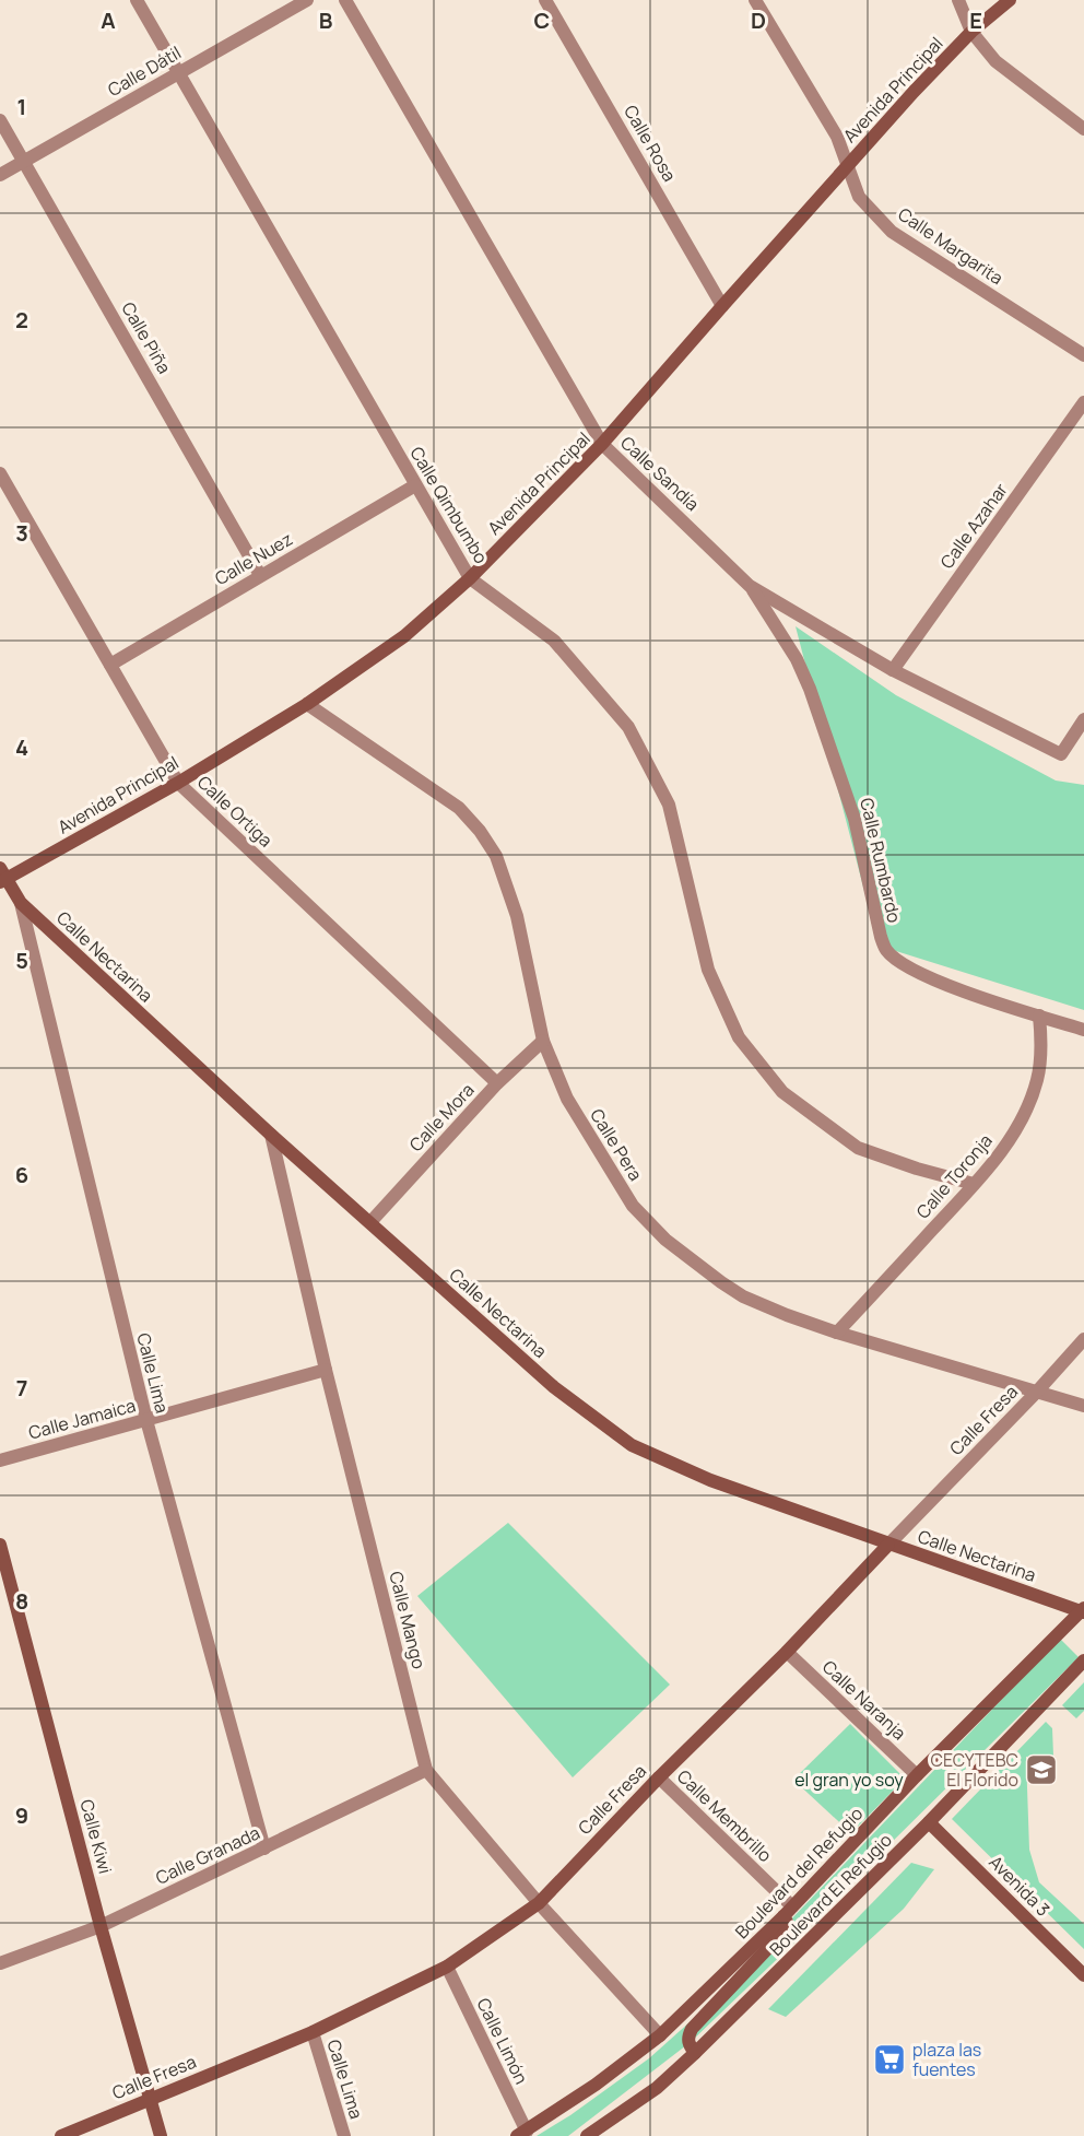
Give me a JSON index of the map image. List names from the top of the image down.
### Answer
{
  "streets": {
    "street": [
      "Calle Dátil",
      "Avenida Principal",
      "Calle Rosa",
      "Calle Margarita",
      "Calle Piña",
      "Calle Sandía",
      "Calle Qimbumbo",
      "Calle Azahar",
      "Calle Nuez",
      "Calle Ortiga",
      "Calle Rumbardo",
      "Calle Nectarina",
      "Calle Mora",
      "Calle Pera",
      "Calle Toronja",
      "Calle Lima",
      "Calle Jamaica",
      "Calle Fresa",
      "Calle Mango",
      "Calle Naranja",
      "Calle Membrillo",
      "Calle Kiwi",
      "Calle Granada",
      "Boulevard del Refugio",
      "Avenida 3",
      "Boulevard El Refugio",
      "Calle Limón"
    ]
  },
  "crossings": [
    ["Calle Dátil", "Calle Piña"],
    ["Calle Dátil", "Calle Qimbumbo"],
    ["Avenida Principal", "Calle Rosa"],
    ["Avenida Principal", "Calle Margarita"],
    ["Avenida Principal", "Calle Sandía"],
    ["Avenida Principal", "Calle Qimbumbo"],
    ["Avenida Principal", "Calle Ortiga"],
    ["Avenida Principal", "Calle Nectarina"],
    ["Avenida Principal", "Calle Pera"],
    ["Calle Piña", "Calle Nuez"],
    ["Calle Sandía", "Calle Azahar"],
    ["Calle Sandía", "Calle Rumbardo"],
    ["Calle Qimbumbo", "Calle Nuez"],
    ["Calle Qimbumbo", "Calle Toronja"],
    ["Calle Nuez", "Calle Ortiga"],
    ["Calle Ortiga", "Calle Mora"],
    ["Calle Rumbardo", "Calle Toronja"],
    ["Calle Nectarina", "Calle Mora"],
    ["Calle Nectarina", "Calle Lima"],
    ["Calle Nectarina", "Calle Fresa"],
    ["Calle Nectarina", "Calle Mango"],
    ["Calle Nectarina", "Boulevard del Refugio"],
    ["Calle Mora", "Calle Pera"],
    ["Calle Pera", "Calle Toronja"],
    ["Calle Pera", "Calle Fresa"],
    ["Calle Lima", "Calle Jamaica"],
    ["Calle Lima", "Calle Fresa"],
    ["Calle Lima", "Calle Granada"],
    ["Calle Jamaica", "Calle Mango"],
    ["Calle Fresa", "Calle Mango"],
    ["Calle Fresa", "Calle Naranja"],
    ["Calle Fresa", "Calle Membrillo"],
    ["Calle Fresa", "Calle Kiwi"],
    ["Calle Fresa", "Calle Limón"],
    ["Calle Mango", "Calle Granada"],
    ["Calle Mango", "Boulevard del Refugio"],
    ["Calle Naranja", "Boulevard del Refugio"],
    ["Calle Membrillo", "Boulevard del Refugio"],
    ["Calle Kiwi", "Calle Granada"],
    ["Boulevard del Refugio", "Calle Limón"],
    ["Avenida 3", "Boulevard El Refugio"]
  ],
  "parks": ["el gran yo soy"],
  "places": {
    "school or university": ["CECYTEBC El Florido"],
    "supermarket": ["plaza las fuentes"]
  },
  "grid": {
    "columns": [
      "A",
      "B",
      "C",
      "D",
      "E"
    ],
    "rows": [
      "1",
      "2",
      "3",
      "4",
      "5",
      "6",
      "7",
      "8",
      "9"
    ]
  }
}
